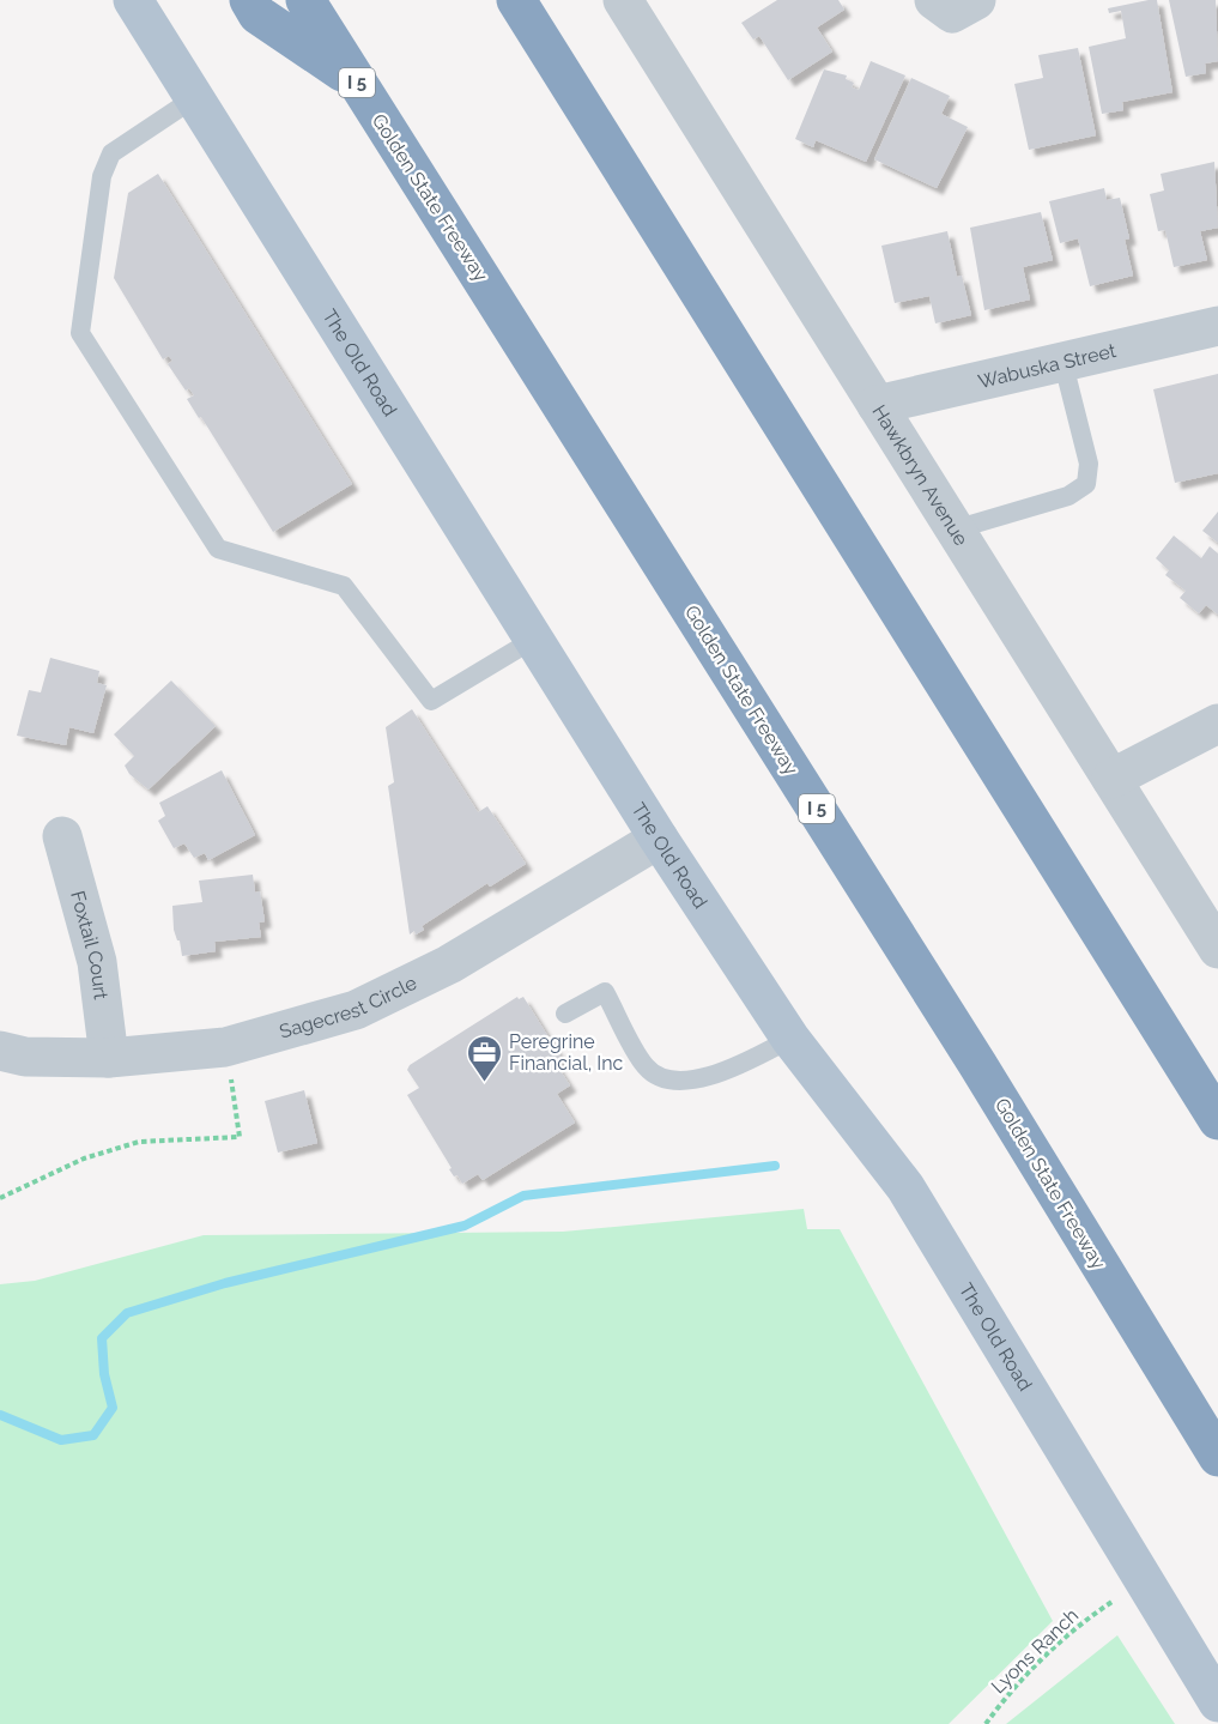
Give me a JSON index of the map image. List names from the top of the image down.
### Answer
{
  "streets": {
    "highway": ["I 5", "Golden State Freeway"],
    "main road": ["The Old Road"],
    "street": [
      "Wabuska Street",
      "Hawkbryn Avenue",
      "Foxtail Court",
      "Sagecrest Circle"
    ],
    "path": ["Lyons Ranch"]
  },
  "crossings": [
    ["The Old Road", "Sagecrest Circle"],
    ["The Old Road", "Lyons Ranch"],
    ["Wabuska Street", "Hawkbryn Avenue"],
    ["Foxtail Court", "Sagecrest Circle"]
  ],
  "places": {
    "office": ["Peregrine Financial, Inc"]
  }
}
